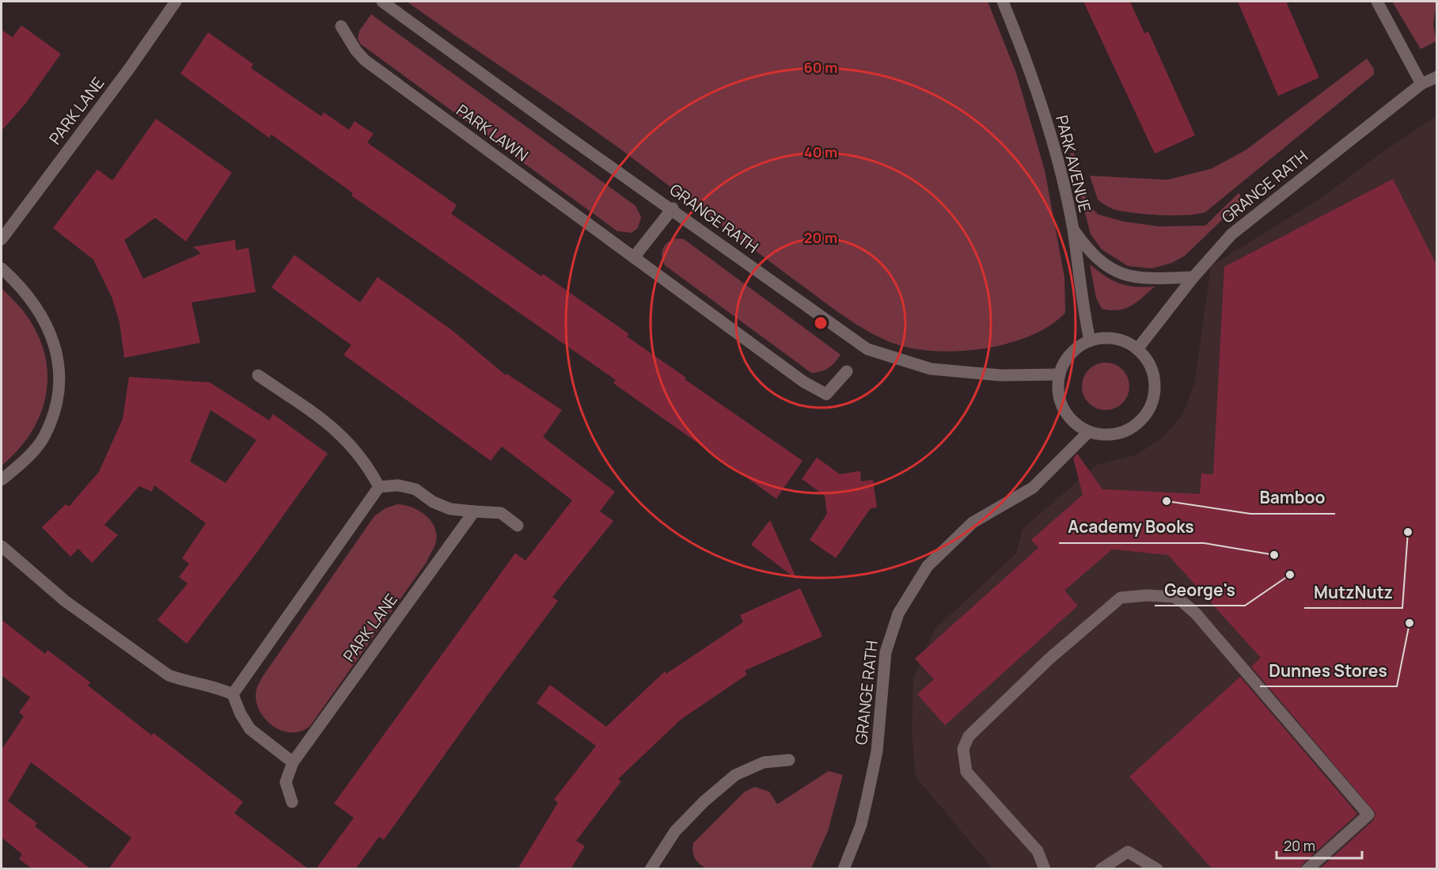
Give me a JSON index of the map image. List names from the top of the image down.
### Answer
{
  "streets": {
    "street": [
      "PARK LANE",
      "PARK LAWN",
      "PARK AVENUE",
      "GRANGE RATH"
    ]
  },
  "crossings": [
    ["PARK AVENUE", "GRANGE RATH"]
  ],
  "places": [
    "Bamboo",
    "MutzNutz",
    "Academy Books",
    "George's",
    "Dunnes Stores"
  ],
  "scale_bar": "20 m",
  "rings": ["60 m", "40 m", "20 m"]
}
